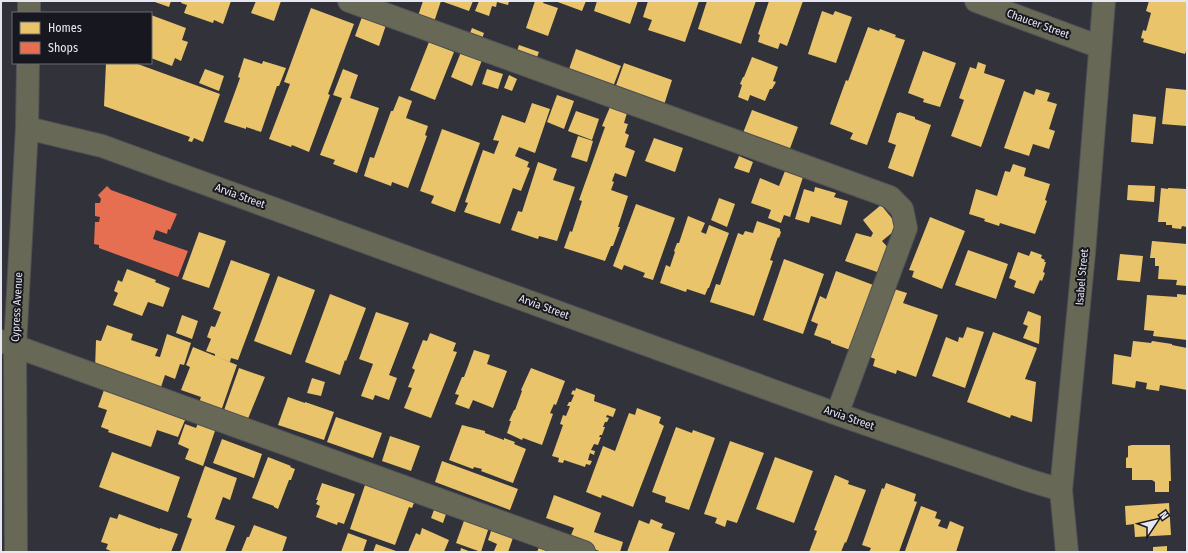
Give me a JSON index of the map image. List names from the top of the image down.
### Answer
{
  "streets": {
    "street": [
      "Chaucer Street",
      "Arvia Street",
      "Isabel Street",
      "Cypress Avenue"
    ]
  },
  "crossings": [
    ["Chaucer Street", "Isabel Street"],
    ["Arvia Street", "Isabel Street"],
    ["Arvia Street", "Cypress Avenue"]
  ],
  "legend": ["Homes", "Shops"],
  "north": "top right"
}
